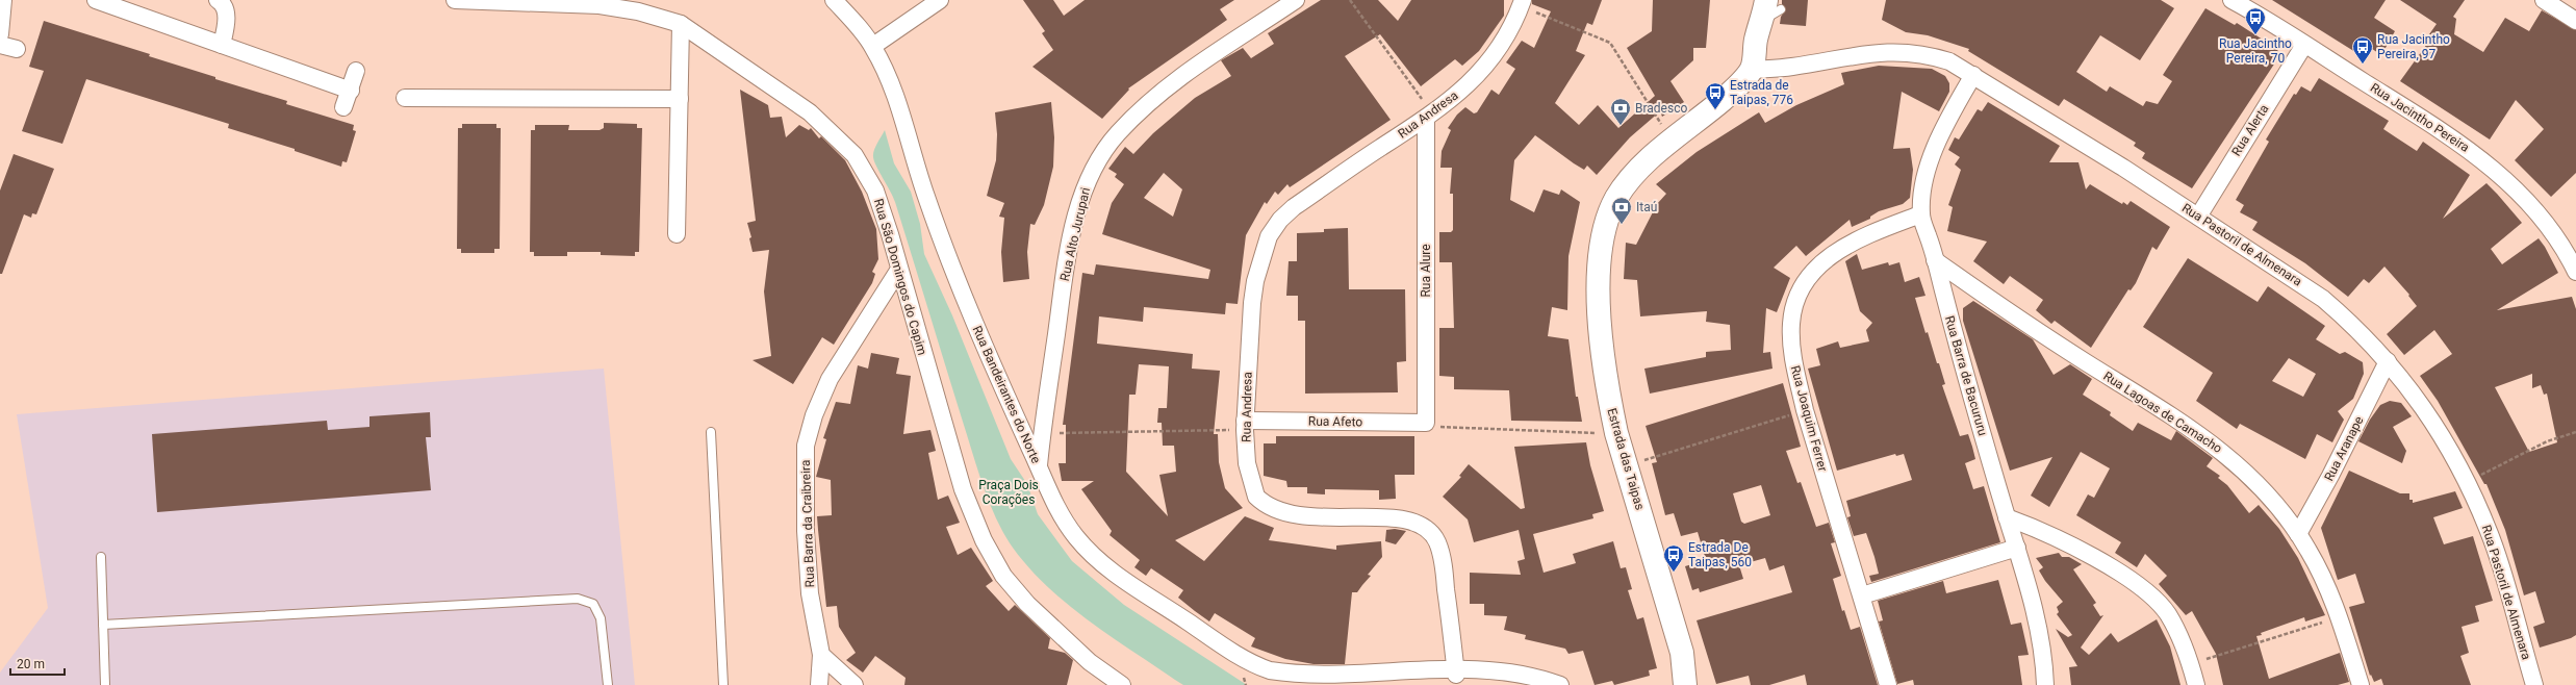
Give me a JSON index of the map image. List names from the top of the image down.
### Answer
{
  "streets": {
    "main road": ["Estrada das Taipas"],
    "street": [
      "Rua Andresa",
      "Rua Jacintho Pereira",
      "Rua Alerta",
      "Rua Alto Jurupari",
      "Rua Pastoril de Almenara",
      "Rua Alure",
      "Rua São Domingos do Capim",
      "Rua Barra de Bacururu",
      "Rua Bandeirantes do Norte",
      "Rua Lagoas de Camacho",
      "Rua Joaquim Ferrer",
      "Rua Afeto",
      "Rua Aranape",
      "Rua Barra da Craibreira"
    ]
  },
  "crossings": [
    ["Rua Andresa", "Rua Alure"],
    ["Rua Andresa", "Rua Bandeirantes do Norte"],
    ["Rua Andresa", "Rua Afeto"],
    ["Rua Jacintho Pereira", "Rua Alerta"],
    ["Rua Alerta", "Rua Pastoril de Almenara"],
    ["Rua Alto Jurupari", "Rua Bandeirantes do Norte"],
    ["Rua Pastoril de Almenara", "Rua Barra de Bacururu"],
    ["Rua Pastoril de Almenara", "Rua Aranape"],
    ["Rua Pastoril de Almenara", "Estrada das Taipas"],
    ["Rua Alure", "Rua Afeto"],
    ["Rua São Domingos do Capim", "Rua Barra da Craibreira"],
    ["Rua Barra de Bacururu", "Rua Lagoas de Camacho"],
    ["Rua Barra de Bacururu", "Rua Joaquim Ferrer"],
    ["Rua Lagoas de Camacho", "Rua Aranape"]
  ],
  "parks": ["Praça Dois Corações"],
  "places": {
    "bus stop": [
      "Rua Jacintho Pereira, 70",
      "Rua Jacintho Pereira, 97",
      "Estrada de Taipas, 776",
      "Estrada De Taipas, 560"
    ],
    "bank": ["Bradesco", "Itaú"]
  },
  "scale_bar": "20 m"
}
